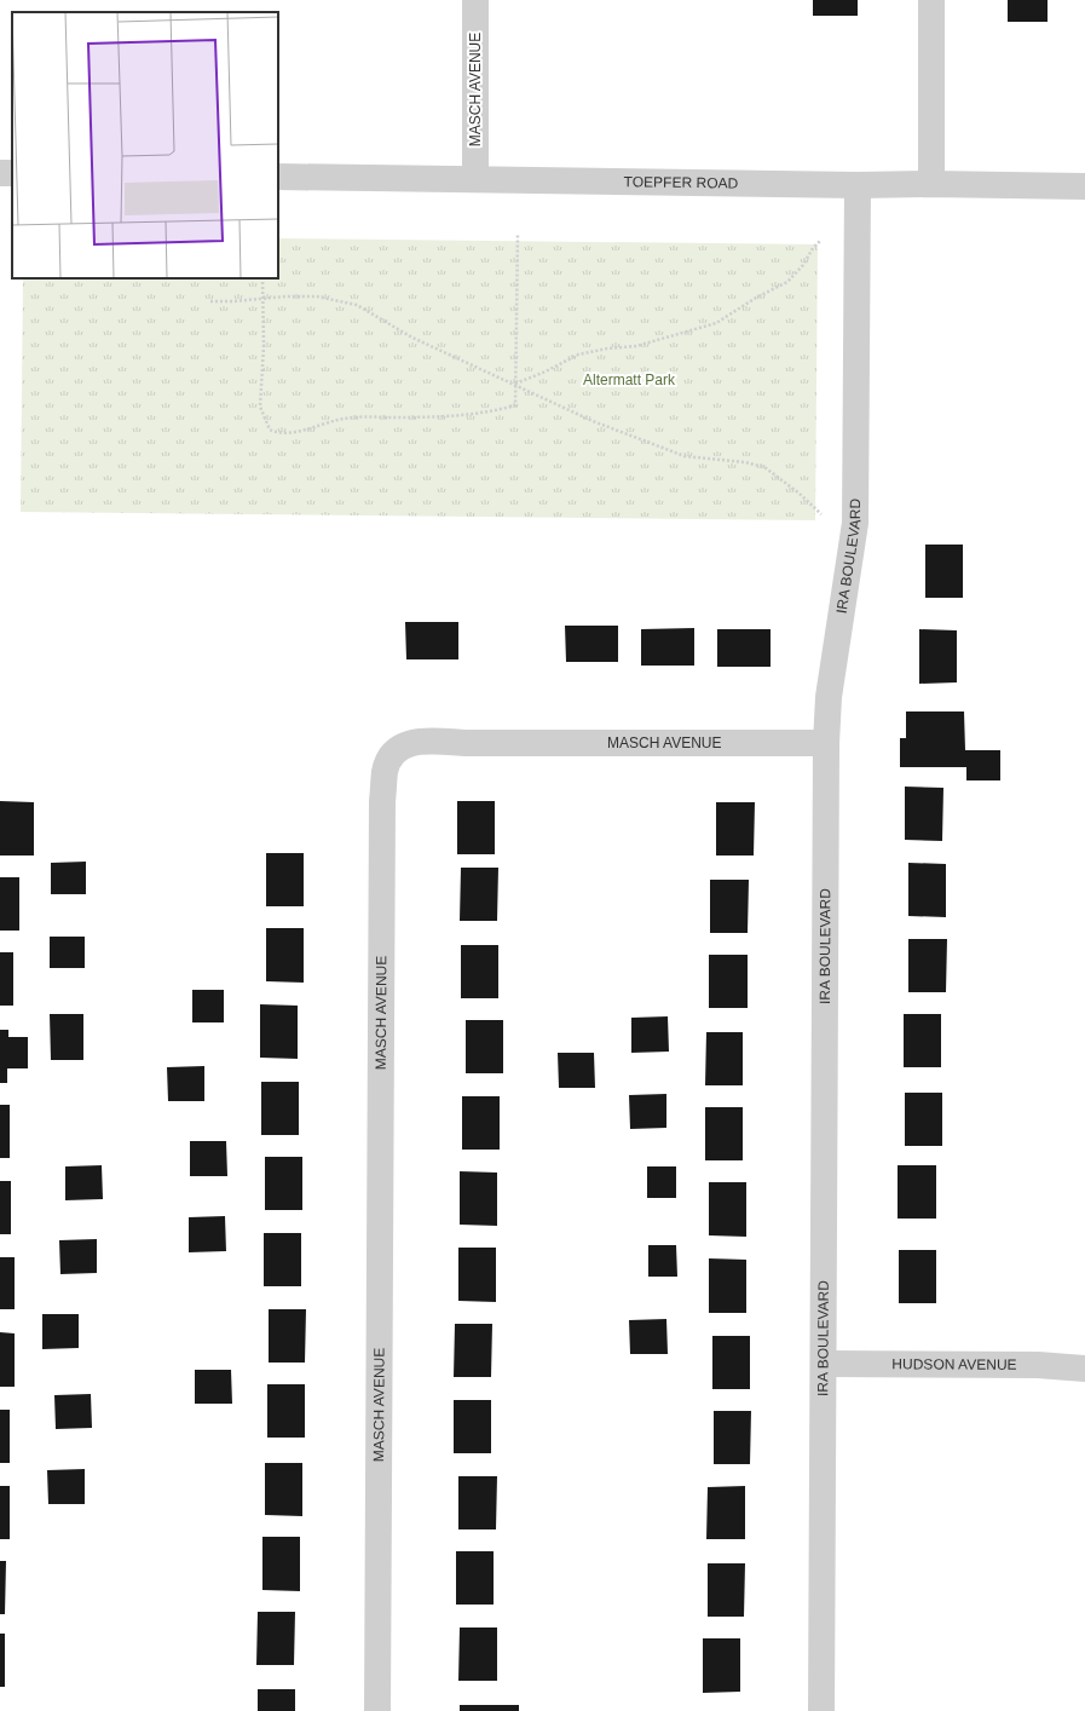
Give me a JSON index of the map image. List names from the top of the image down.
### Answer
{
  "streets": {
    "street": [
      "MASCH AVENUE",
      "TOEPFER ROAD",
      "IRA BOULEVARD",
      "HUDSON AVENUE"
    ]
  },
  "crossings": [
    ["MASCH AVENUE", "TOEPFER ROAD"],
    ["MASCH AVENUE", "IRA BOULEVARD"],
    ["TOEPFER ROAD", "IRA BOULEVARD"],
    ["IRA BOULEVARD", "HUDSON AVENUE"]
  ],
  "parks": ["Altermatt Park"]
}
